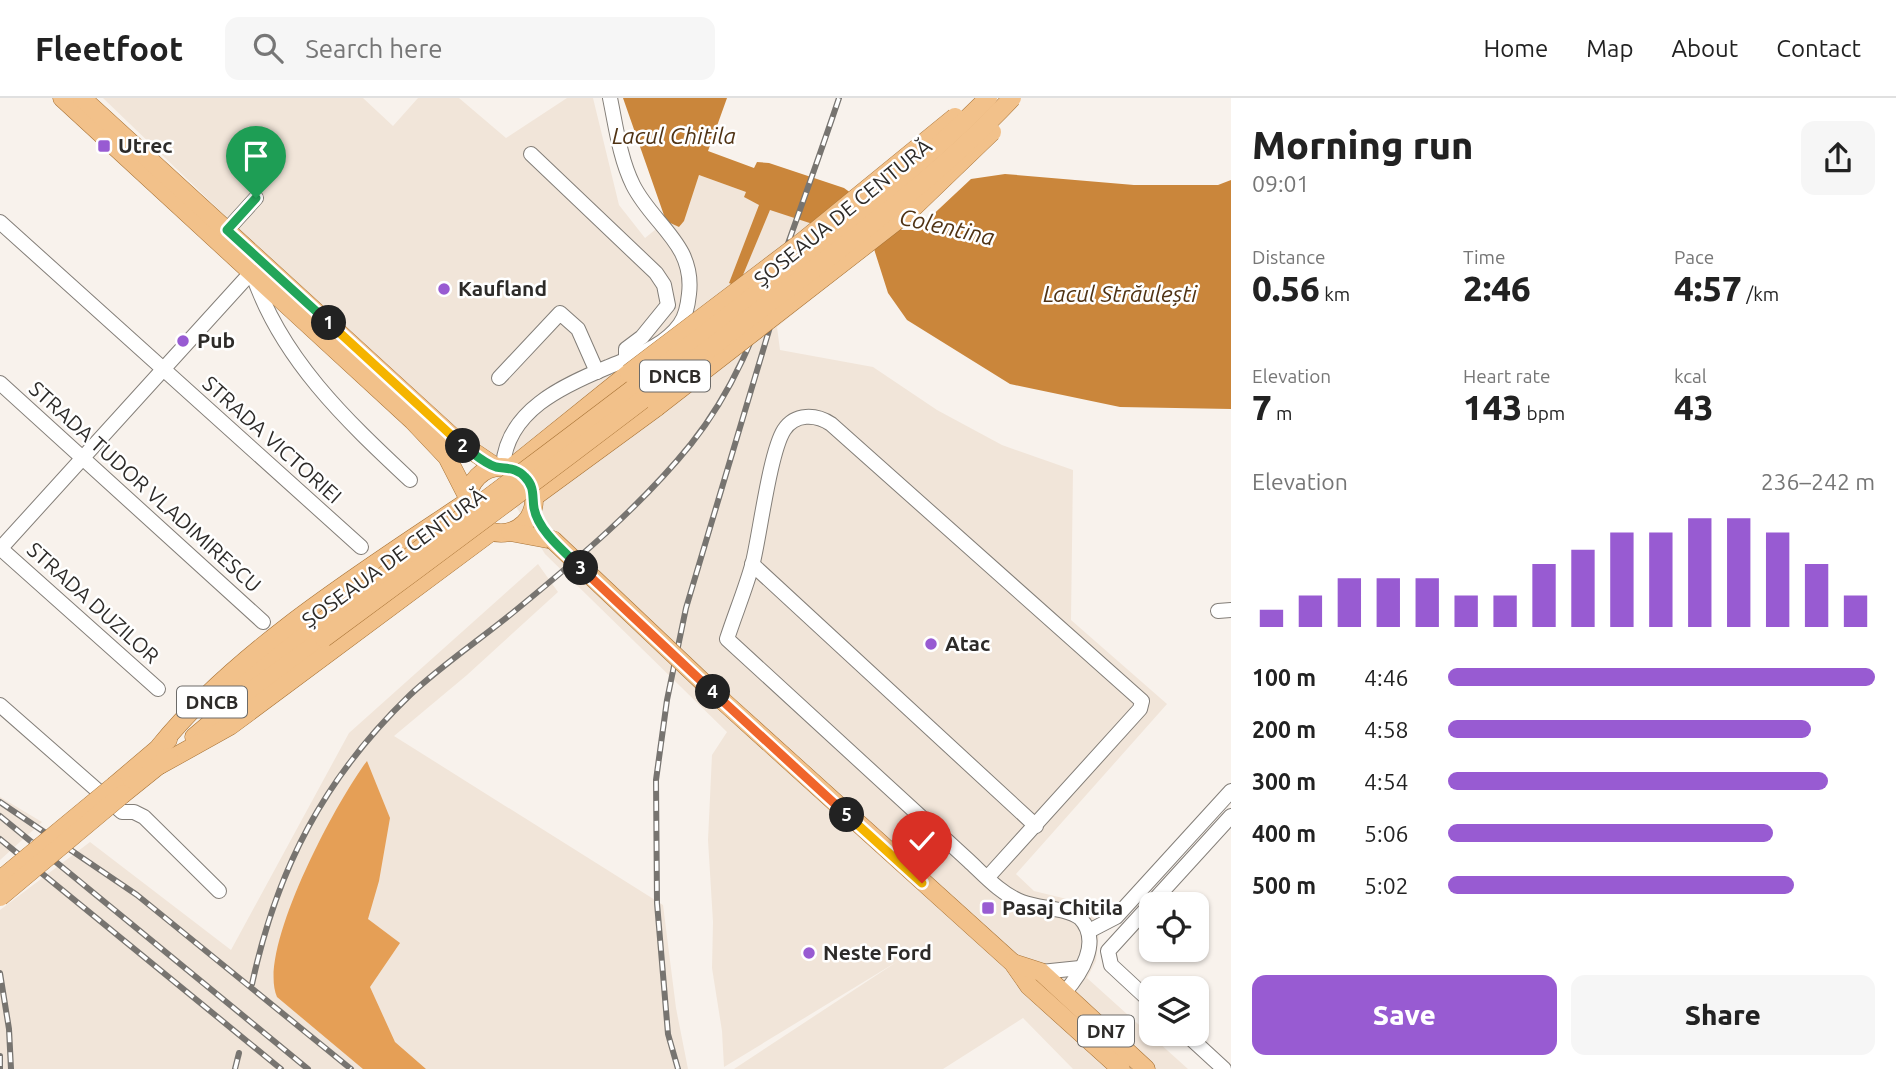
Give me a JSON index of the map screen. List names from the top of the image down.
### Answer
{
  "streets": {
    "main road": ["ȘOSEAUA DE CENTURĂ", "DNCB", "DN7"],
    "street": ["STRADA VICTORIEI", "STRADA TUDOR VLADIMIRESCU", "STRADA DUZILOR"]
  },
  "water": ["Lacul Chitila", "Colentina", "Lacul Străulești"],
  "places": {
    "transit": ["Utrec", "Pasaj Chitila"],
    "other": [
      "Kaufland",
      "Pub",
      "Atac",
      "Neste Ford"
    ]
  },
  "page": {
    "header": "Fleetfoot",
    "search": "Search here",
    "nav": [
      "Home",
      "Map",
      "About",
      "Contact"
    ],
    "heading": ["Morning run", "09:01"],
    "stats": [
      ["Distance", "0.56 km"],
      ["Time", "2:46"],
      ["Pace", "4:57 /km"],
      ["Elevation", "7 m"],
      ["Heart rate", "143 bpm"],
      ["kcal", "43"]
    ],
    "pins": [
      "1",
      "2",
      "3",
      "4",
      "5"
    ],
    "chart": ["Elevation", "236–242 m"],
    "list": [
      {
        "name": "100 m",
        "note": "4:46"
      },
      {
        "name": "200 m",
        "note": "4:58"
      },
      {
        "name": "300 m",
        "note": "4:54"
      },
      {
        "name": "400 m",
        "note": "5:06"
      },
      {
        "name": "500 m",
        "note": "5:02"
      }
    ],
    "buttons": ["Save", "Share"]
  }
}
